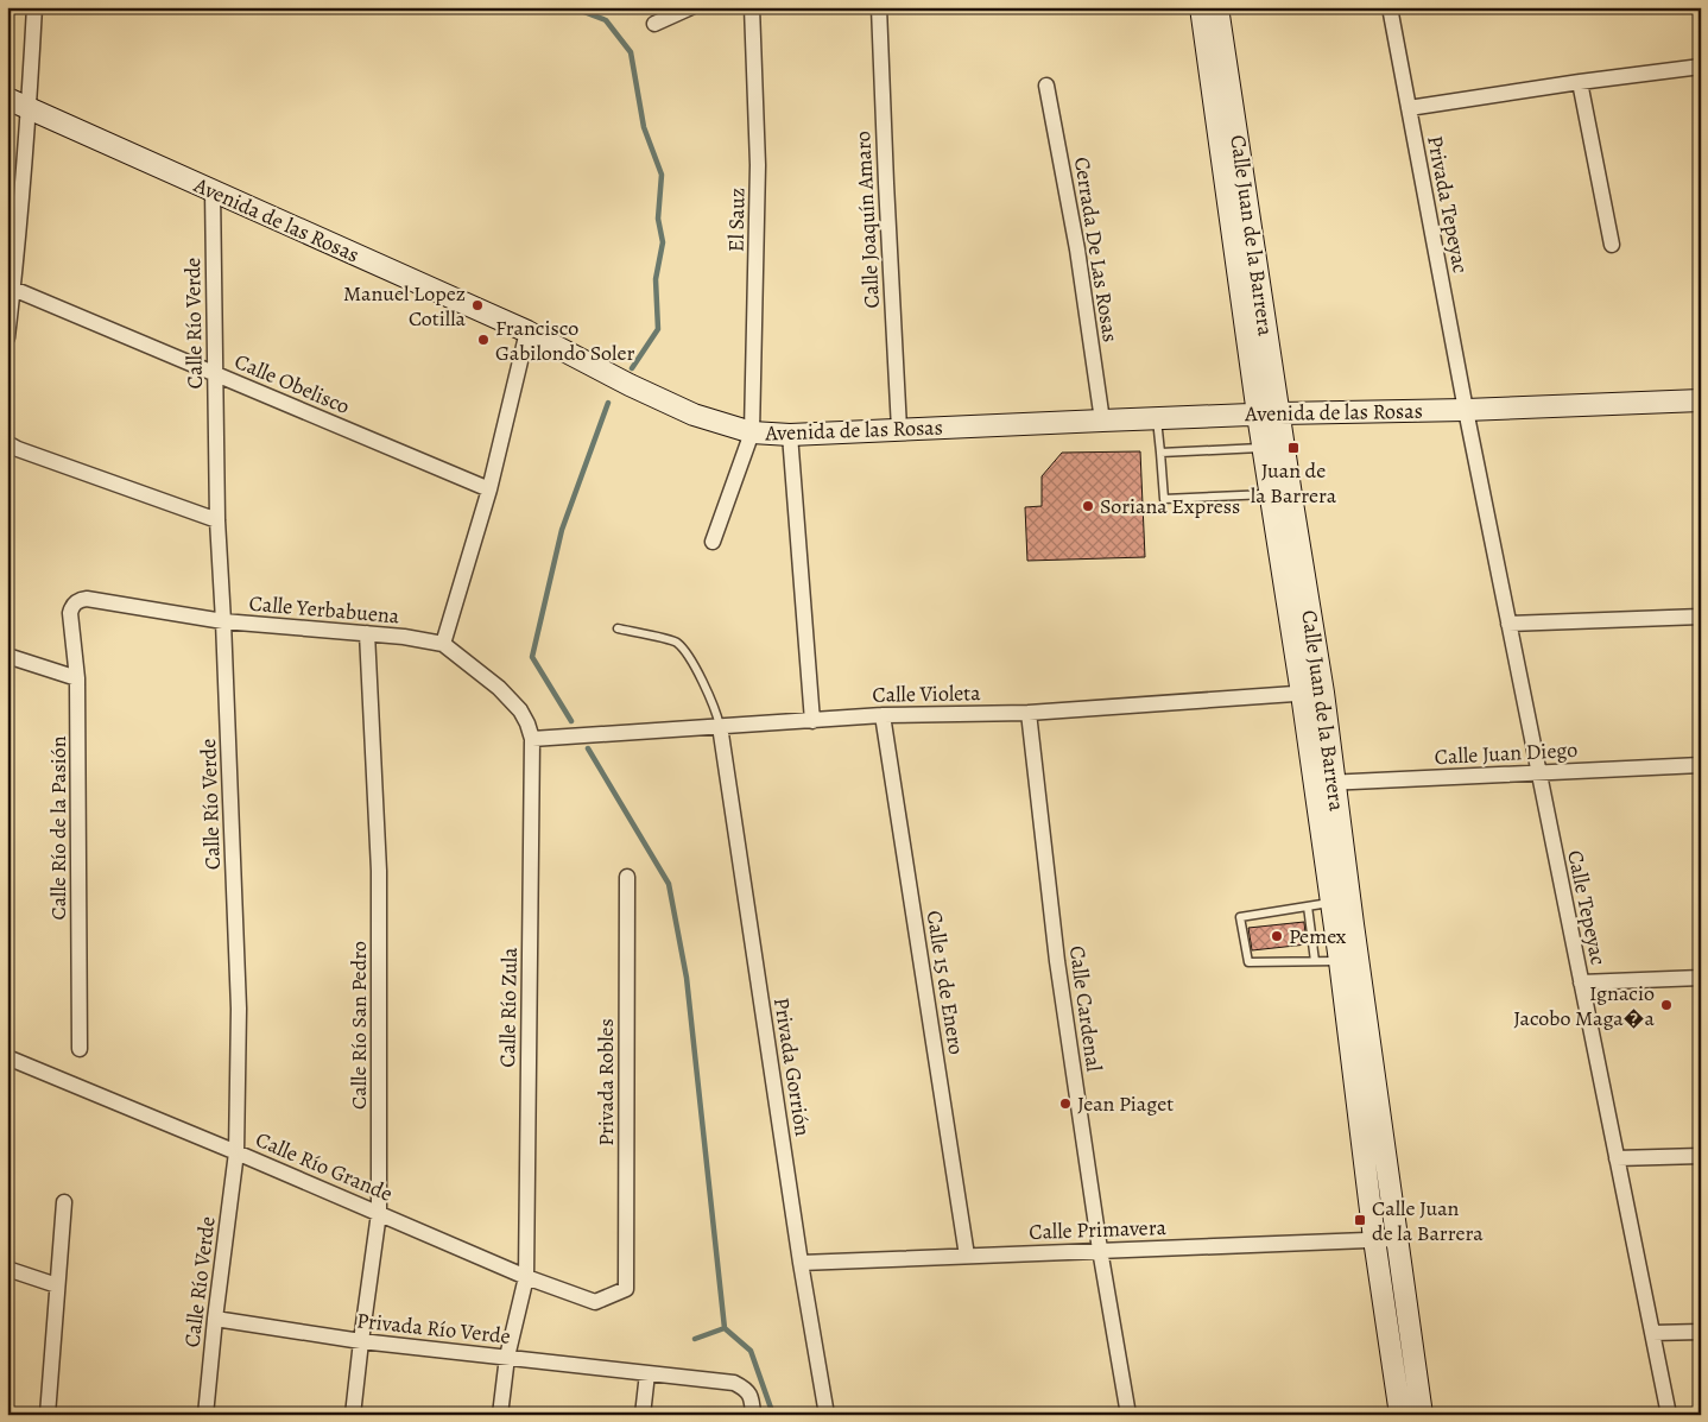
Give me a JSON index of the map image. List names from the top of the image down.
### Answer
{
  "streets": {
    "main road": ["Avenida de las Rosas", "Calle Juan de la Barrera"],
    "street": [
      "Privada Tepeyac",
      "El Sauz",
      "Calle Joaquín Amaro",
      "Cerrada De Las Rosas",
      "Calle Río Verde",
      "Calle Obelisco",
      "Calle Yerbabuena",
      "Calle Violeta",
      "Calle Juan Diego",
      "Calle Río de la Pasión",
      "Calle Tepeyac",
      "Calle 15 de Enero",
      "Calle Río Zula",
      "Calle Cardenal",
      "Calle Río San Pedro",
      "Privada Gorrión",
      "Privada Robles",
      "Calle Río Grande",
      "Calle Primavera",
      "Privada Río Verde"
    ]
  },
  "crossings": [
    ["Privada Tepeyac", "Avenida de las Rosas"],
    ["Privada Tepeyac", "Calle Tepeyac"],
    ["Avenida de las Rosas", "El Sauz"],
    ["Avenida de las Rosas", "Calle Joaquín Amaro"],
    ["Avenida de las Rosas", "Calle Juan de la Barrera"],
    ["Avenida de las Rosas", "Cerrada De Las Rosas"],
    ["Avenida de las Rosas", "Calle Río Verde"],
    ["Avenida de las Rosas", "Calle Tepeyac"],
    ["Calle Juan de la Barrera", "Calle Violeta"],
    ["Calle Juan de la Barrera", "Calle Juan Diego"],
    ["Calle Juan de la Barrera", "Calle Primavera"],
    ["Calle Río Verde", "Calle Obelisco"],
    ["Calle Río Verde", "Calle Yerbabuena"],
    ["Calle Río Verde", "Calle Río Grande"],
    ["Calle Río Verde", "Privada Río Verde"],
    ["Calle Yerbabuena", "Calle Violeta"],
    ["Calle Yerbabuena", "Calle Río de la Pasión"],
    ["Calle Yerbabuena", "Calle Río Zula"],
    ["Calle Yerbabuena", "Calle Río San Pedro"],
    ["Calle Violeta", "Calle 15 de Enero"],
    ["Calle Violeta", "Calle Río Zula"],
    ["Calle Violeta", "Calle Cardenal"],
    ["Calle Violeta", "Privada Gorrión"],
    ["Calle Juan Diego", "Calle Tepeyac"],
    ["Calle 15 de Enero", "Calle Primavera"],
    ["Calle Río Zula", "Calle Río Grande"],
    ["Calle Río Zula", "Privada Río Verde"],
    ["Calle Cardenal", "Calle Primavera"],
    ["Calle Río San Pedro", "Calle Río Grande"],
    ["Calle Río San Pedro", "Privada Río Verde"],
    ["Privada Gorrión", "Calle Primavera"],
    ["Privada Robles", "Calle Río Grande"]
  ],
  "places": {
    "other": [
      "Manuel Lopez Cotilla",
      "Francisco Gabilondo Soler",
      "Soriana Express",
      "Pemex",
      "Ignacio Jacobo Maga�a",
      "Jean Piaget"
    ],
    "transit": ["Juan de la Barrera", "Calle Juan de la Barrera"]
  }
}
